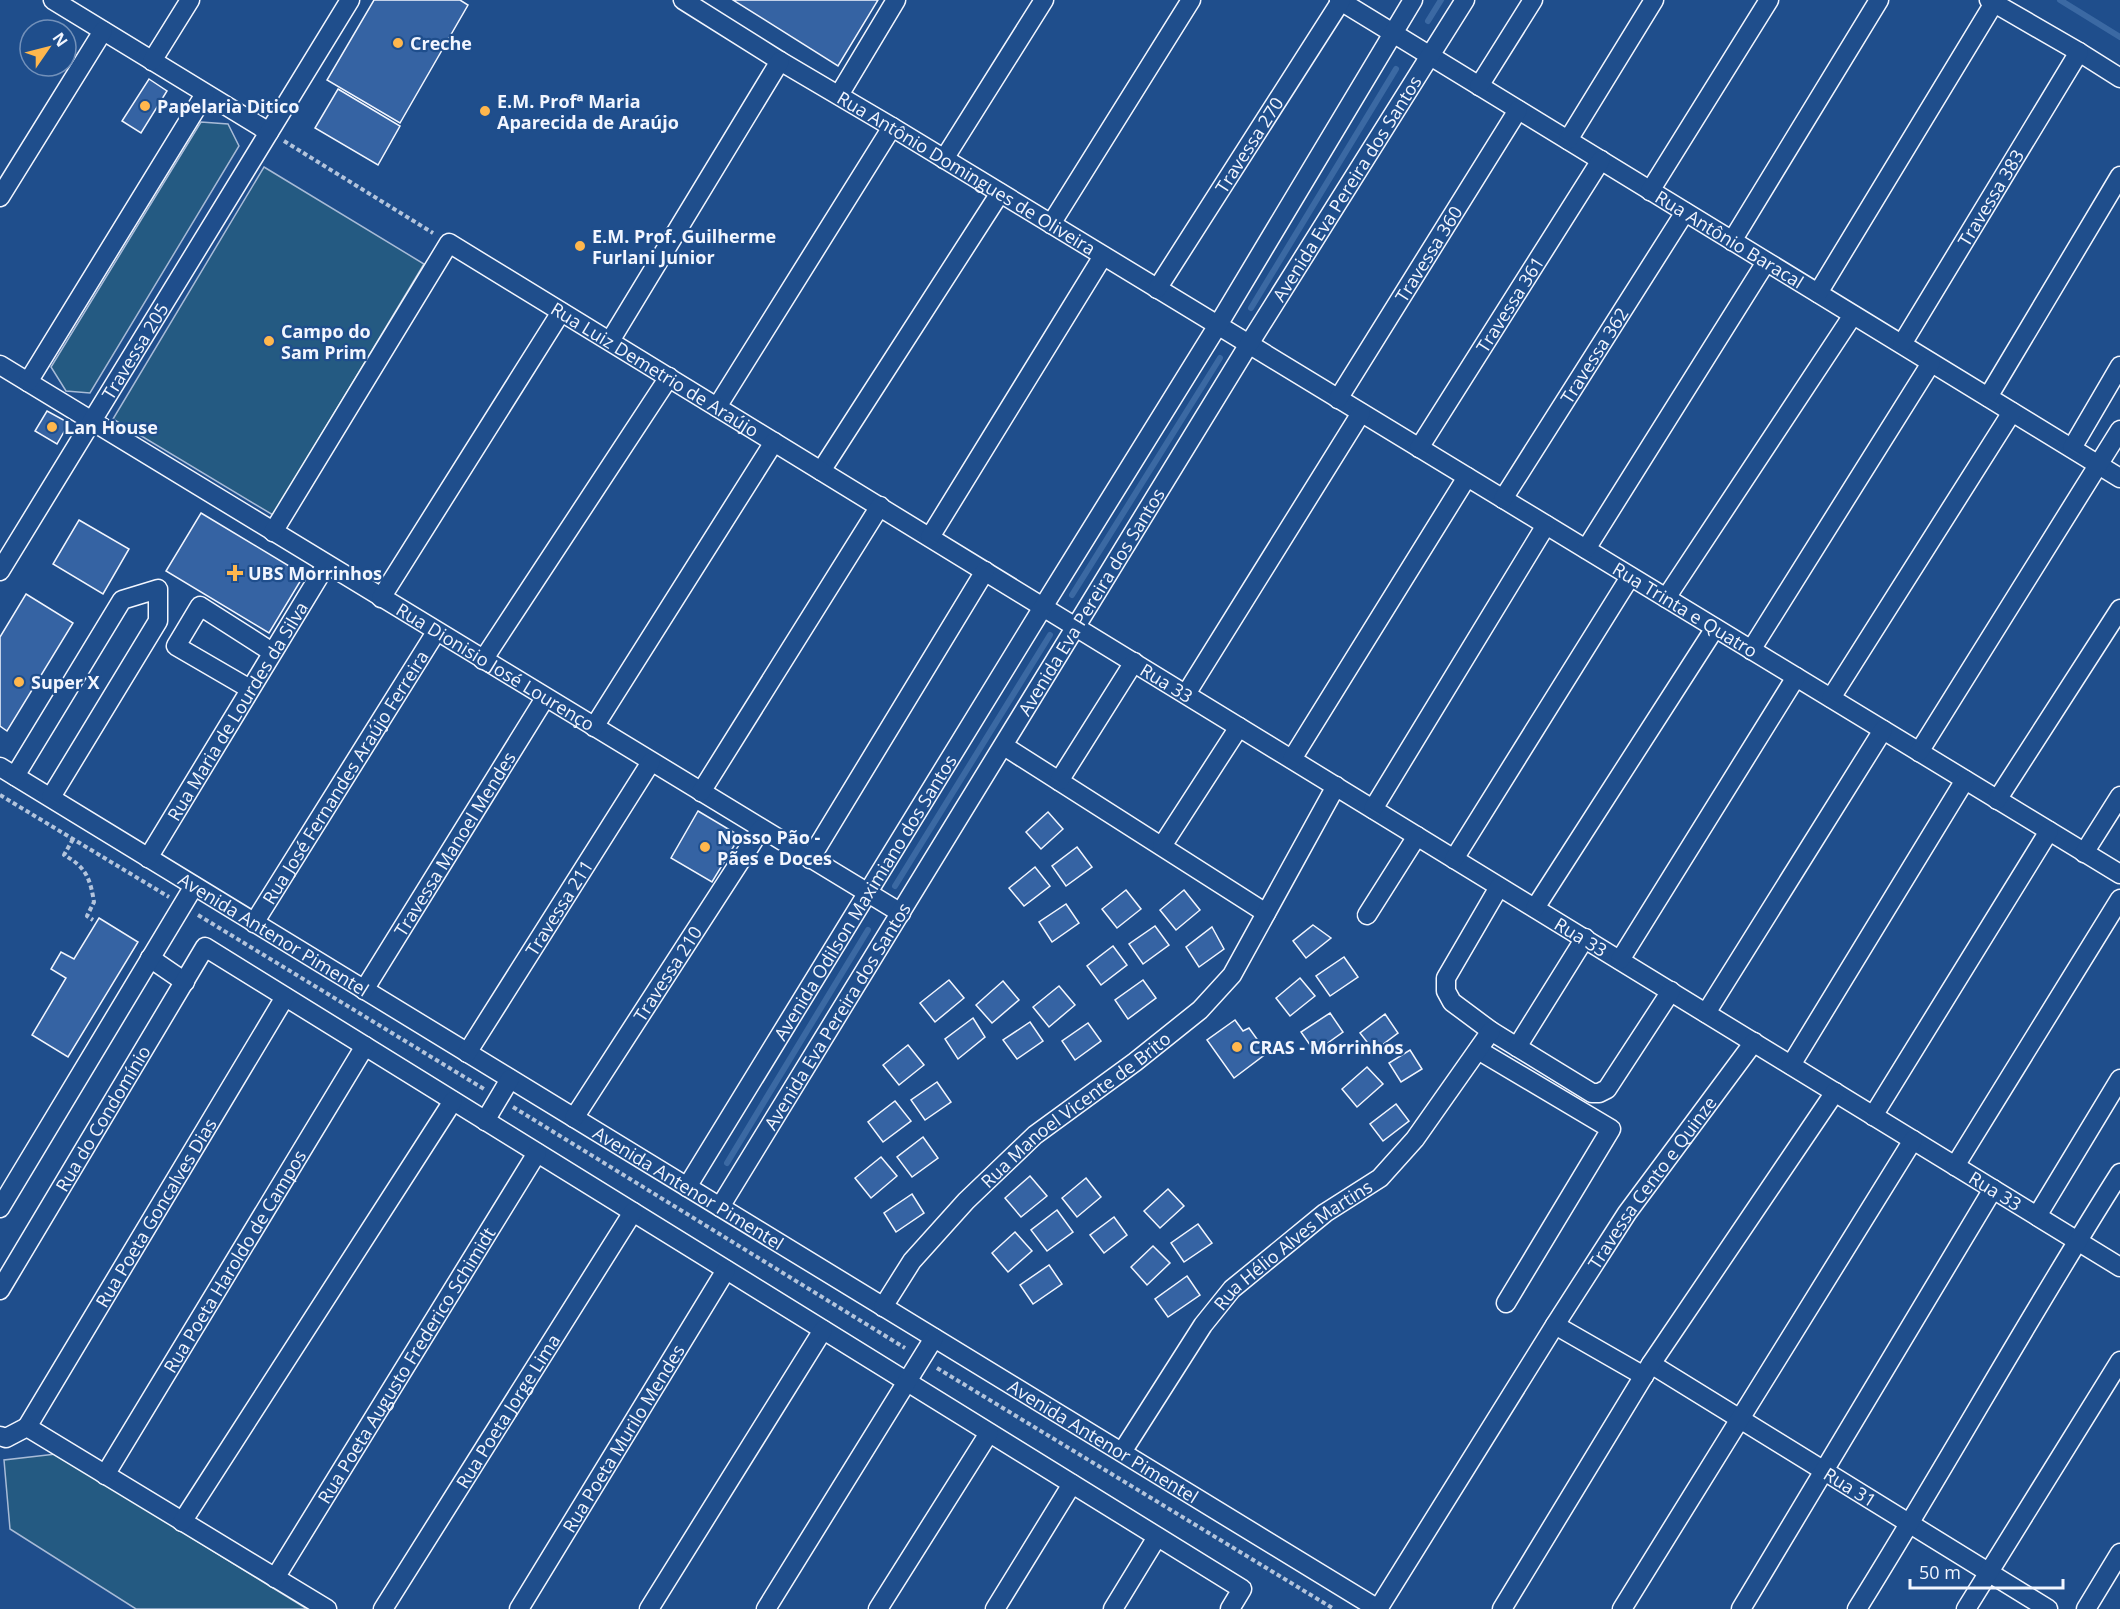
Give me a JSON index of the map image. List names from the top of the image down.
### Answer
{
  "streets": {
    "street": [
      "Travessa 270",
      "Rua Antônio Domingues de Oliveira",
      "Avenida Eva Pereira dos Santos",
      "Travessa 383",
      "Rua Antônio Baracal",
      "Travessa 360",
      "Travessa 361",
      "Travessa 205",
      "Travessa 362",
      "Rua Luiz Demetrio de Araújo",
      "Rua Trinta e Quatro",
      "Rua Dionisio José Lourenço",
      "Rua 33",
      "Rua Maria de Lourdes da Silva",
      "Rua José Fernandes Araújo Ferreira",
      "Travessa Manoel Mendes",
      "Avenida Odilson Maximiano dos Santos",
      "Travessa 211",
      "Avenida Antenor Pimentel",
      "Travessa 210",
      "Rua Manoel Vicente de Brito",
      "Rua do Condomínio",
      "Travessa Cento e Quinze",
      "Rua Poeta Goncalves Dias",
      "Rua Hélio Alves Martins",
      "Rua Poeta Haroldo de Campos",
      "Rua Poeta Augusto Frederico Schimidt",
      "Rua Poeta Jorge Lima",
      "Rua Poeta Murilo Mendes",
      "Rua 31"
    ]
  },
  "crossings": [
    ["Travessa 270", "Rua Antônio Domingues de Oliveira"],
    ["Travessa 270", "Rua Antônio Baracal"],
    ["Rua Antônio Domingues de Oliveira", "Avenida Eva Pereira dos Santos"],
    ["Rua Antônio Domingues de Oliveira", "Rua Trinta e Quatro"],
    ["Avenida Eva Pereira dos Santos", "Rua Antônio Baracal"],
    ["Avenida Eva Pereira dos Santos", "Rua Luiz Demetrio de Araújo"],
    ["Avenida Eva Pereira dos Santos", "Rua Trinta e Quatro"],
    ["Avenida Eva Pereira dos Santos", "Rua Dionisio José Lourenço"],
    ["Avenida Eva Pereira dos Santos", "Rua 33"],
    ["Avenida Eva Pereira dos Santos", "Avenida Odilson Maximiano dos Santos"],
    ["Avenida Eva Pereira dos Santos", "Avenida Antenor Pimentel"],
    ["Travessa 383", "Rua Antônio Baracal"],
    ["Rua Antônio Baracal", "Travessa 360"],
    ["Rua Antônio Baracal", "Travessa 361"],
    ["Rua Antônio Baracal", "Travessa 362"],
    ["Travessa 360", "Rua Trinta e Quatro"],
    ["Travessa 361", "Rua Trinta e Quatro"],
    ["Travessa 205", "Rua Dionisio José Lourenço"],
    ["Travessa 362", "Rua Trinta e Quatro"],
    ["Rua Luiz Demetrio de Araújo", "Rua 33"],
    ["Rua Luiz Demetrio de Araújo", "Avenida Odilson Maximiano dos Santos"],
    ["Rua Dionisio José Lourenço", "Rua Maria de Lourdes da Silva"],
    ["Rua Dionisio José Lourenço", "Rua José Fernandes Araújo Ferreira"],
    ["Rua Dionisio José Lourenço", "Travessa Manoel Mendes"],
    ["Rua Dionisio José Lourenço", "Avenida Odilson Maximiano dos Santos"],
    ["Rua Dionisio José Lourenço", "Travessa 211"],
    ["Rua Dionisio José Lourenço", "Travessa 210"],
    ["Rua 33", "Avenida Odilson Maximiano dos Santos"],
    ["Rua 33", "Rua Manoel Vicente de Brito"],
    ["Rua 33", "Travessa Cento e Quinze"],
    ["Rua Maria de Lourdes da Silva", "Avenida Antenor Pimentel"],
    ["Rua José Fernandes Araújo Ferreira", "Avenida Antenor Pimentel"],
    ["Travessa Manoel Mendes", "Avenida Antenor Pimentel"],
    ["Avenida Odilson Maximiano dos Santos", "Avenida Antenor Pimentel"],
    ["Travessa 211", "Avenida Antenor Pimentel"],
    ["Avenida Antenor Pimentel", "Travessa 210"],
    ["Avenida Antenor Pimentel", "Rua Manoel Vicente de Brito"],
    ["Avenida Antenor Pimentel", "Travessa Cento e Quinze"],
    ["Avenida Antenor Pimentel", "Rua Hélio Alves Martins"],
    ["Rua do Condomínio", "Rua Poeta Goncalves Dias"],
    ["Travessa Cento e Quinze", "Rua 31"]
  ],
  "places": {
    "other": [
      "Creche",
      "Papelaria Ditico",
      "E.M. Profª Maria Aparecida de Araújo",
      "E.M. Prof. Guilherme Furlani Junior",
      "Campo do Sam Prim",
      "Lan House",
      "Super X",
      "Nosso Pão - Pães e Doces",
      "CRAS - Morrinhos"
    ],
    "health": ["UBS Morrinhos"]
  },
  "scale_bar": "50 m",
  "north": "top right"
}
